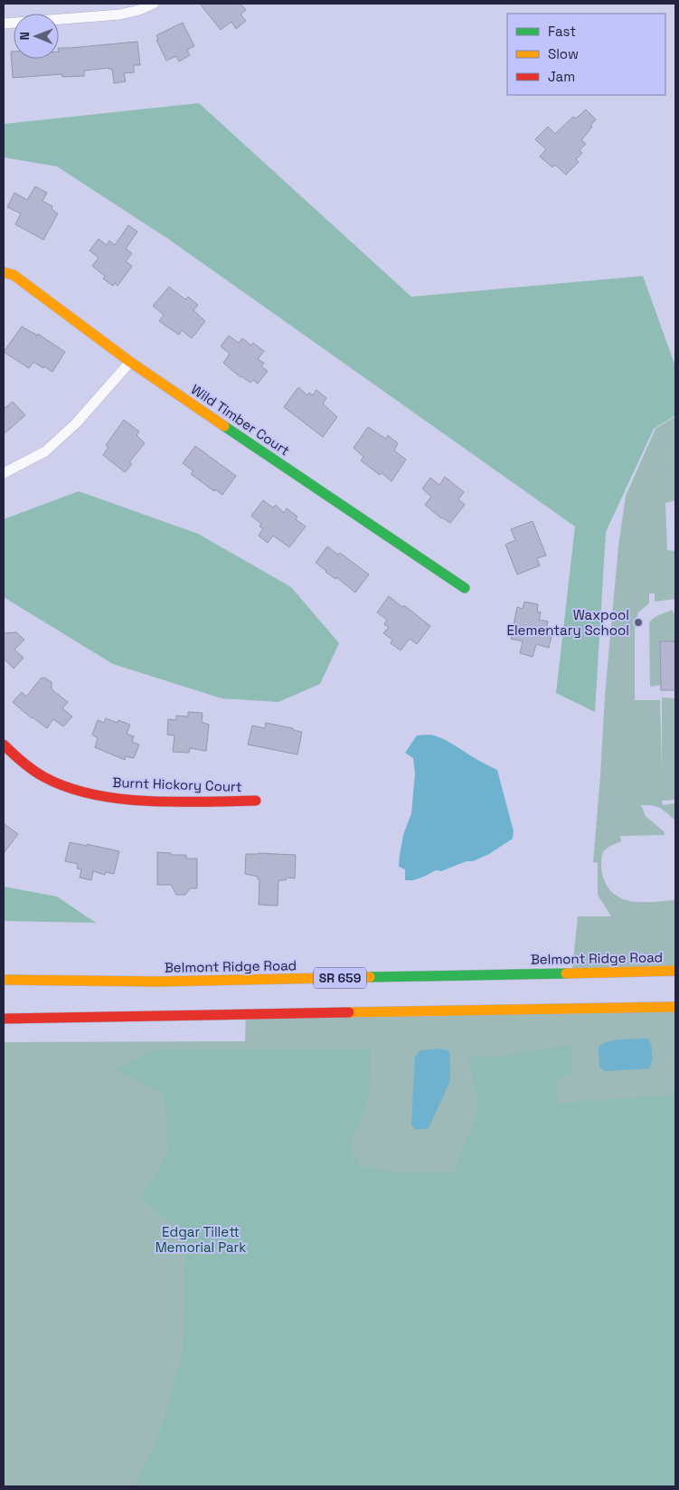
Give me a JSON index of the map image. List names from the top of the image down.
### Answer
{
  "streets": {
    "main road": [
      "Wild Timber Court",
      "Burnt Hickory Court",
      "Belmont Ridge Road",
      "SR 659"
    ]
  },
  "parks": ["Edgar Tillett Memorial Park"],
  "places": ["Waxpool Elementary School"],
  "legend": ["Fast", "Slow", "Jam"],
  "north": "left"
}
